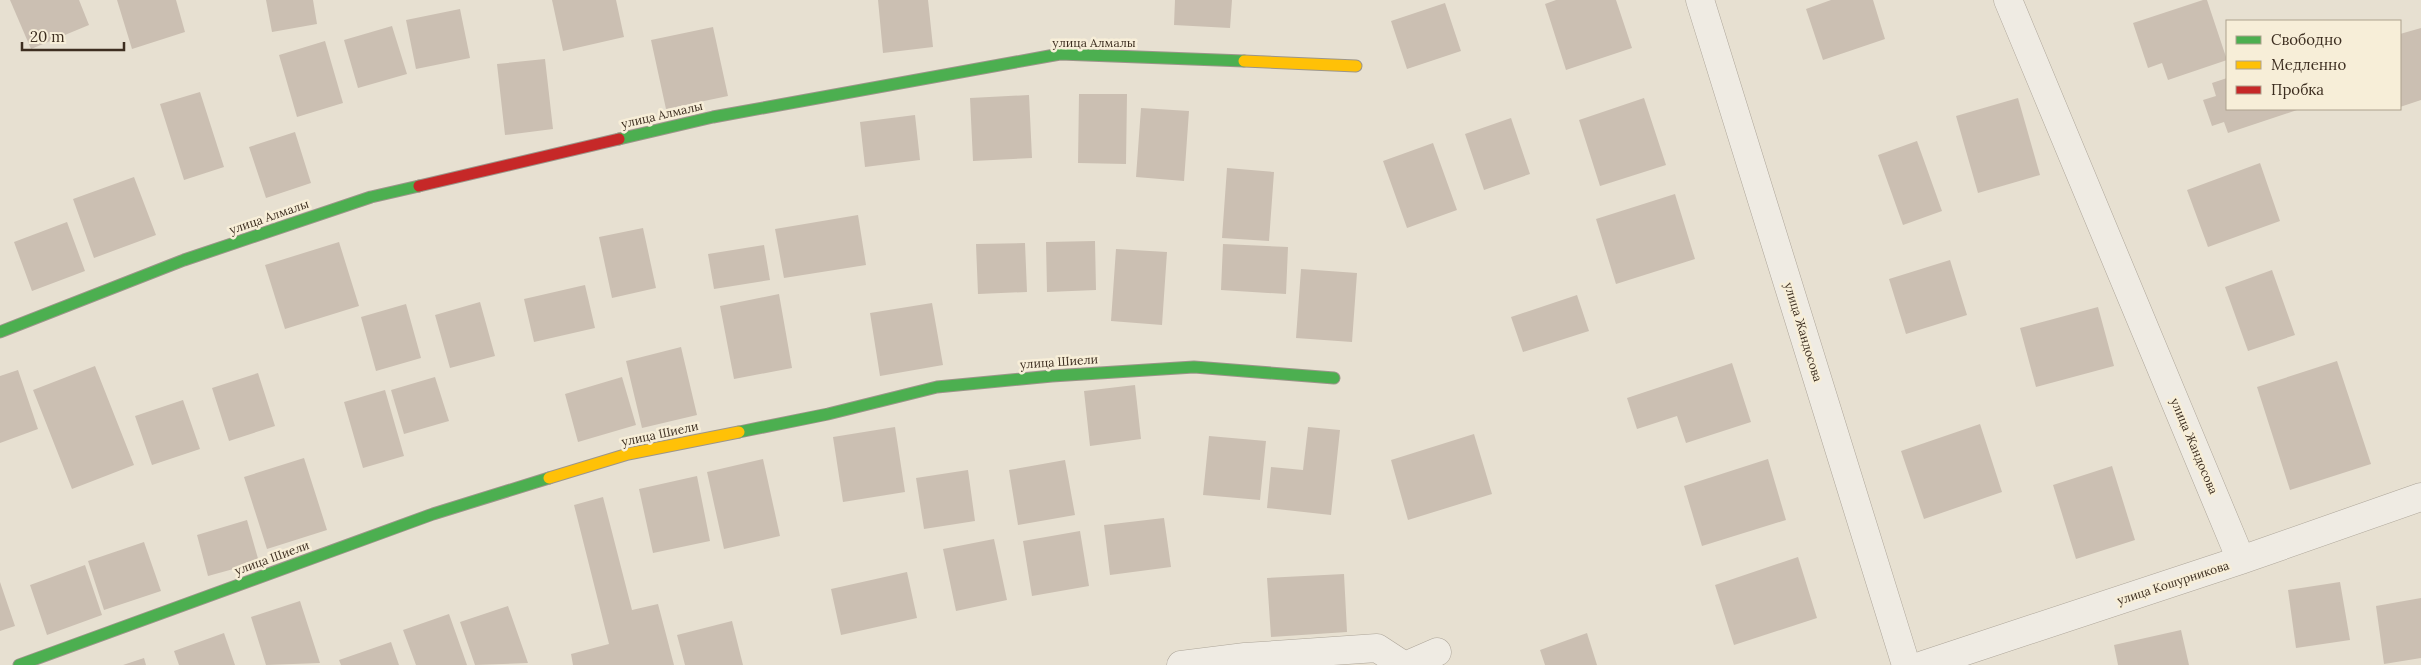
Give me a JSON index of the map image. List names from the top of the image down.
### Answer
{
  "streets": {
    "street": [
      "улица Алмалы",
      "улица Жандосова",
      "улица Шиели",
      "улица Кошурникова"
    ]
  },
  "crossings": [
    ["улица Жандосова", "улица Кошурникова"]
  ],
  "legend": ["Свободно", "Медленно", "Пробка"],
  "scale_bar": "20 m"
}
